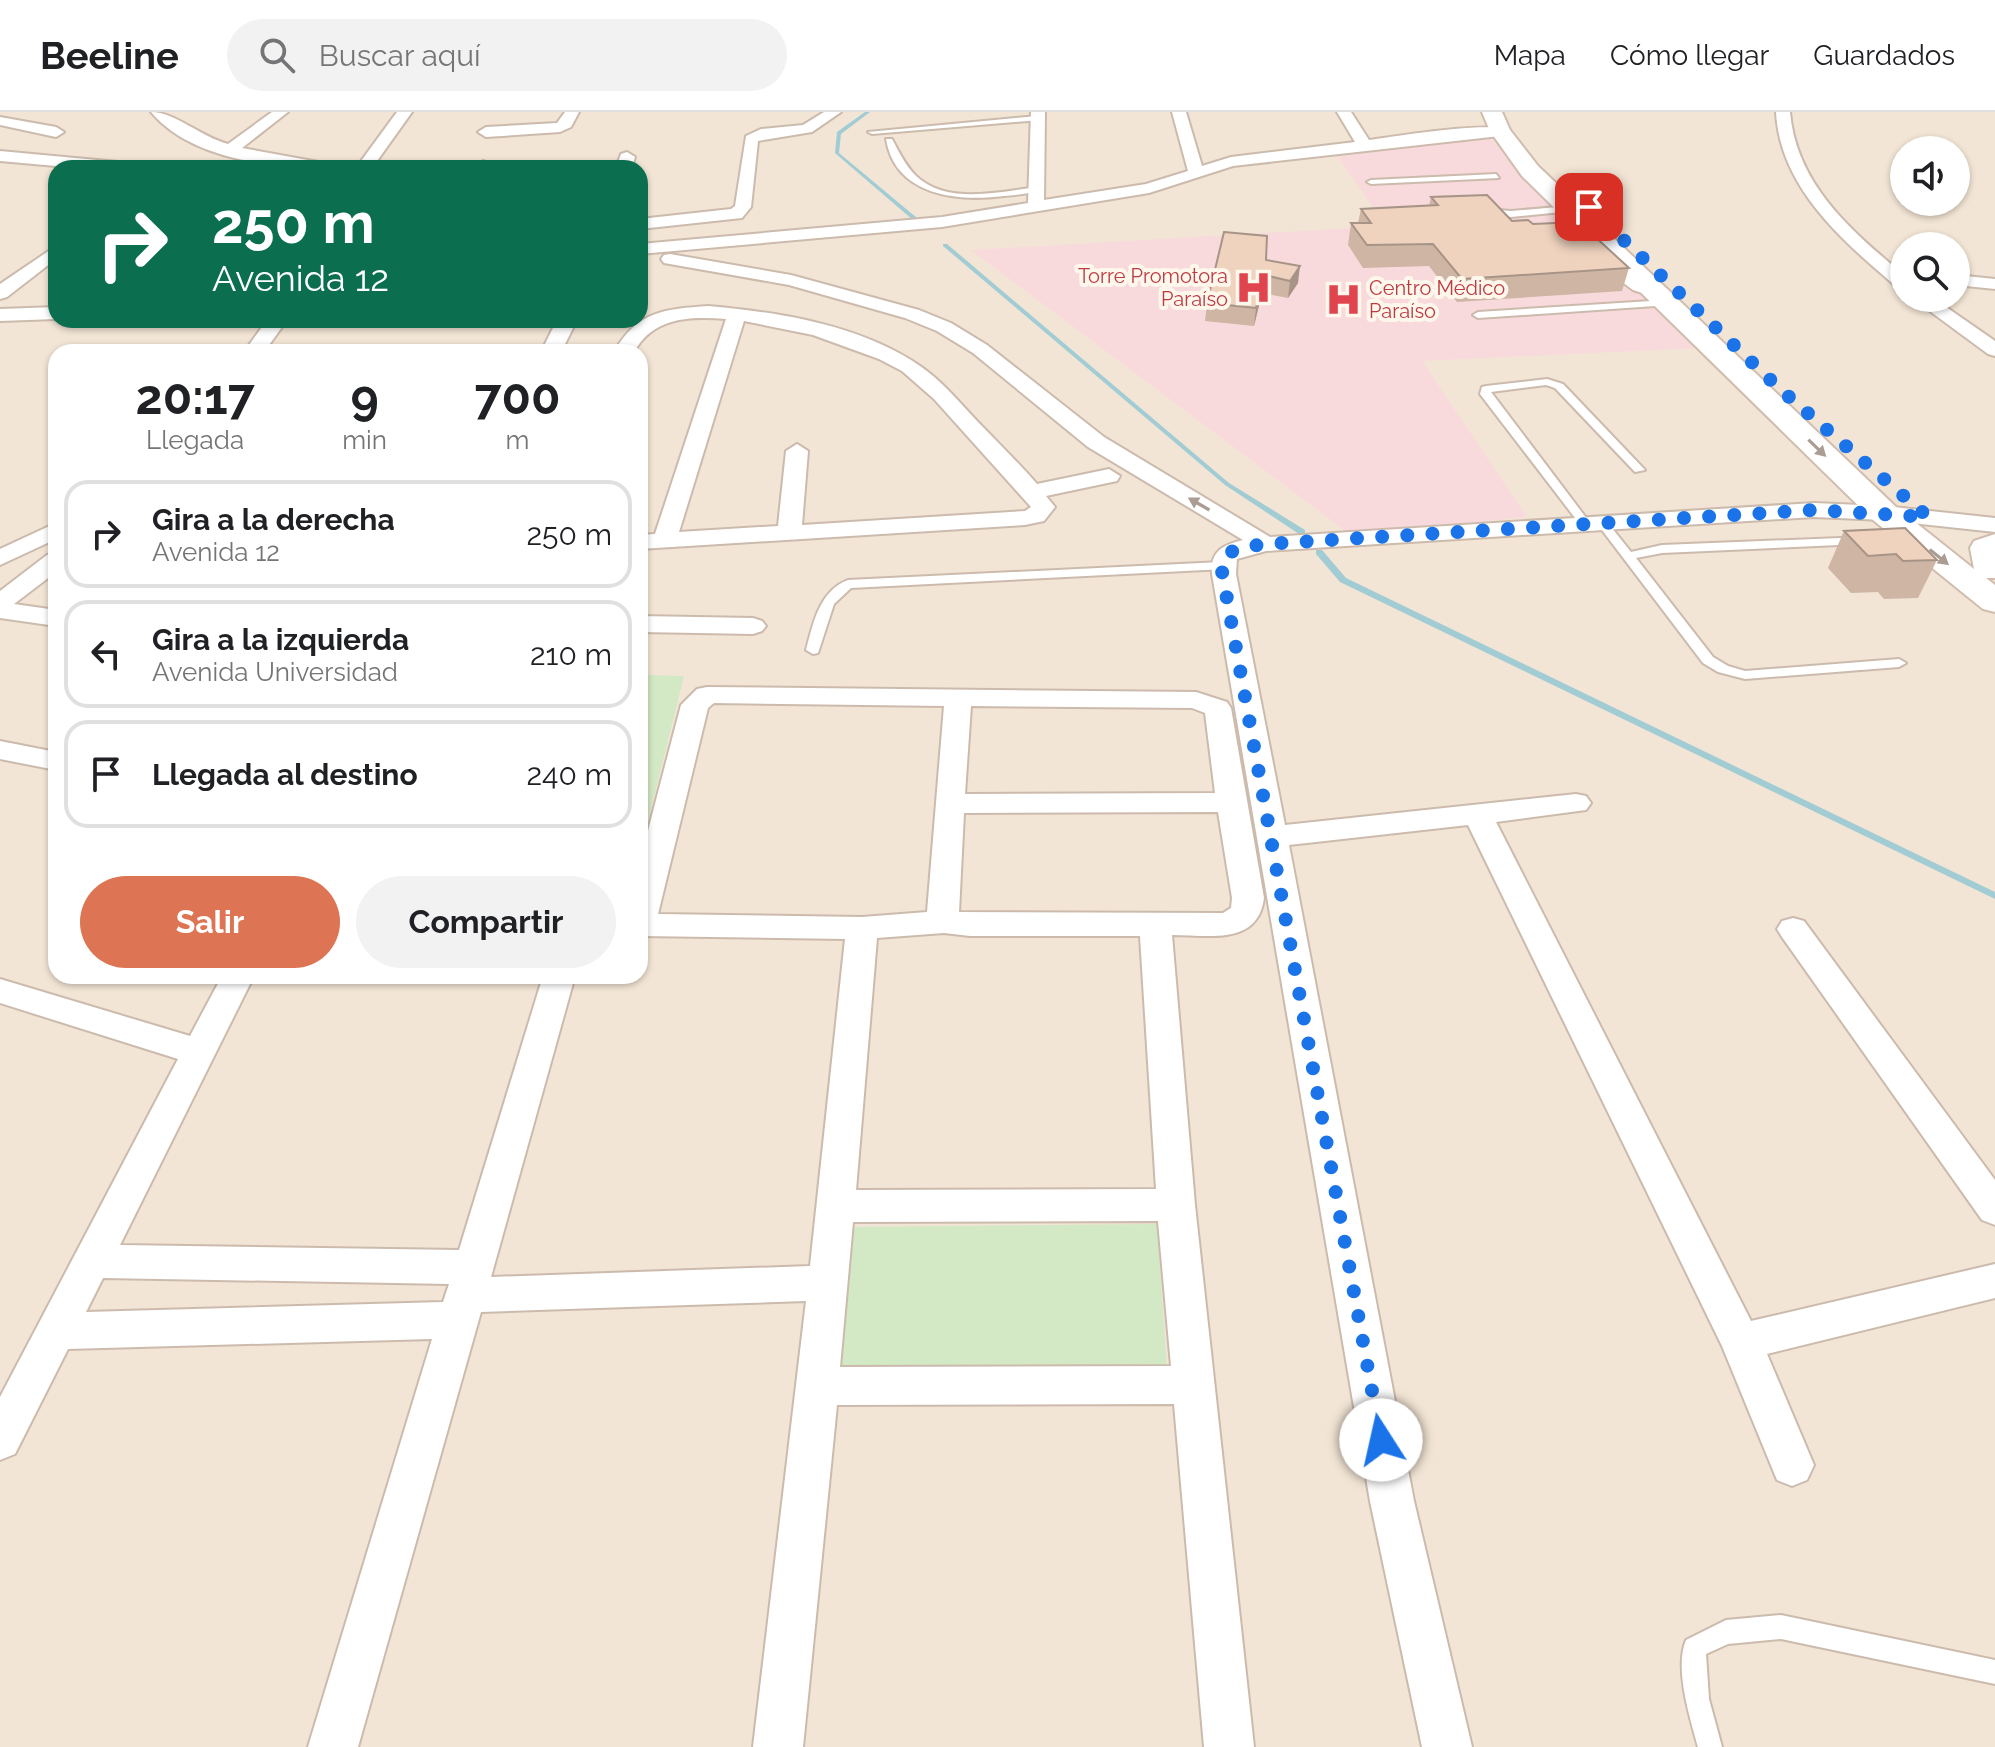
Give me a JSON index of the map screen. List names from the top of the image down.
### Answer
{
  "places": {
    "hospital": ["Torre Promotora Paraíso", "Centro Médico Paraíso"]
  },
  "page": {
    "header": "Beeline",
    "search": "Buscar aquí",
    "nav": ["Mapa", "Cómo llegar", "Guardados"],
    "turn": ["250 m", "Avenida 12"],
    "eta": [
      "20:17",
      "Llegada",
      "9",
      "min",
      "700",
      "m"
    ],
    "list": [
      {
        "name": "Gira a la derecha",
        "note": "Avenida 12",
        "value": "250 m"
      },
      {
        "name": "Gira a la izquierda",
        "note": "Avenida Universidad",
        "value": "210 m"
      },
      {
        "name": "Llegada al destino",
        "value": "240 m"
      }
    ],
    "buttons": ["Salir", "Compartir"]
  }
}
